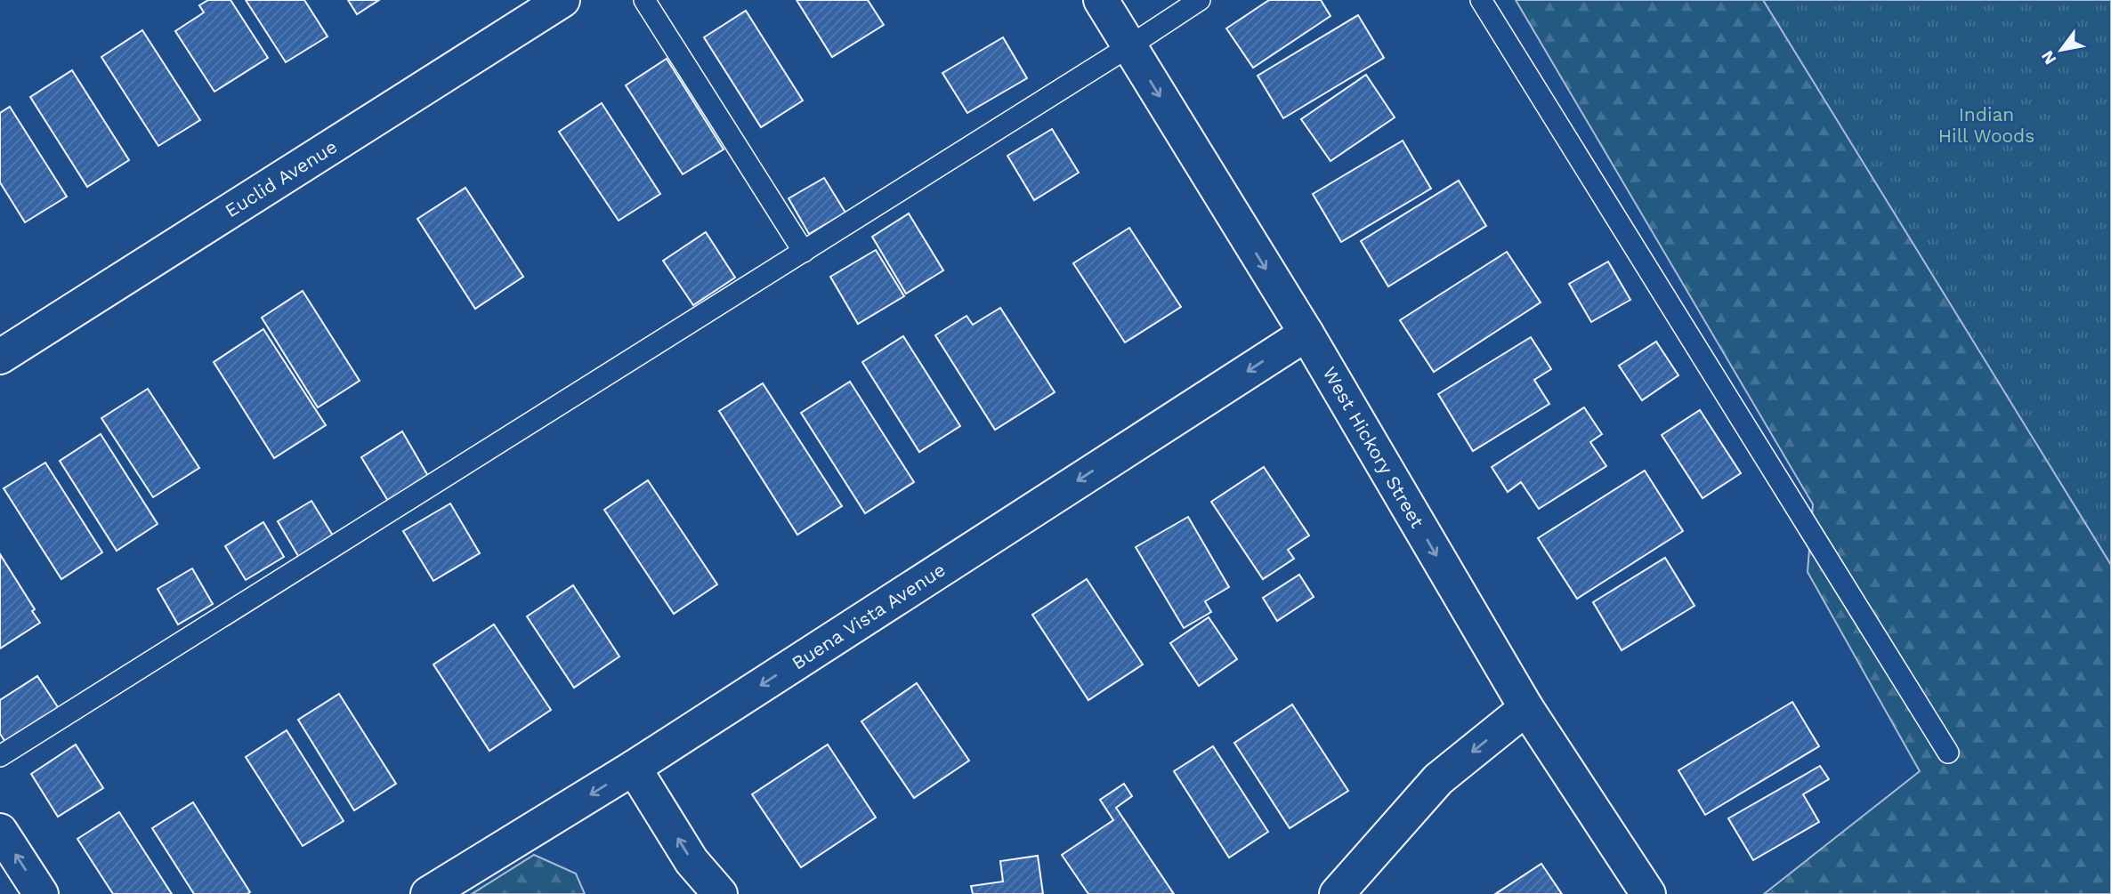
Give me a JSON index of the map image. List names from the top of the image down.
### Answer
{
  "streets": {
    "street": ["Euclid Avenue", "West Hickory Street", "Buena Vista Avenue"]
  },
  "crossings": [
    ["West Hickory Street", "Buena Vista Avenue"]
  ],
  "one_way": ["West Hickory Street", "Buena Vista Avenue"],
  "parks": ["Indian Hill Woods"],
  "north": "bottom left"
}
